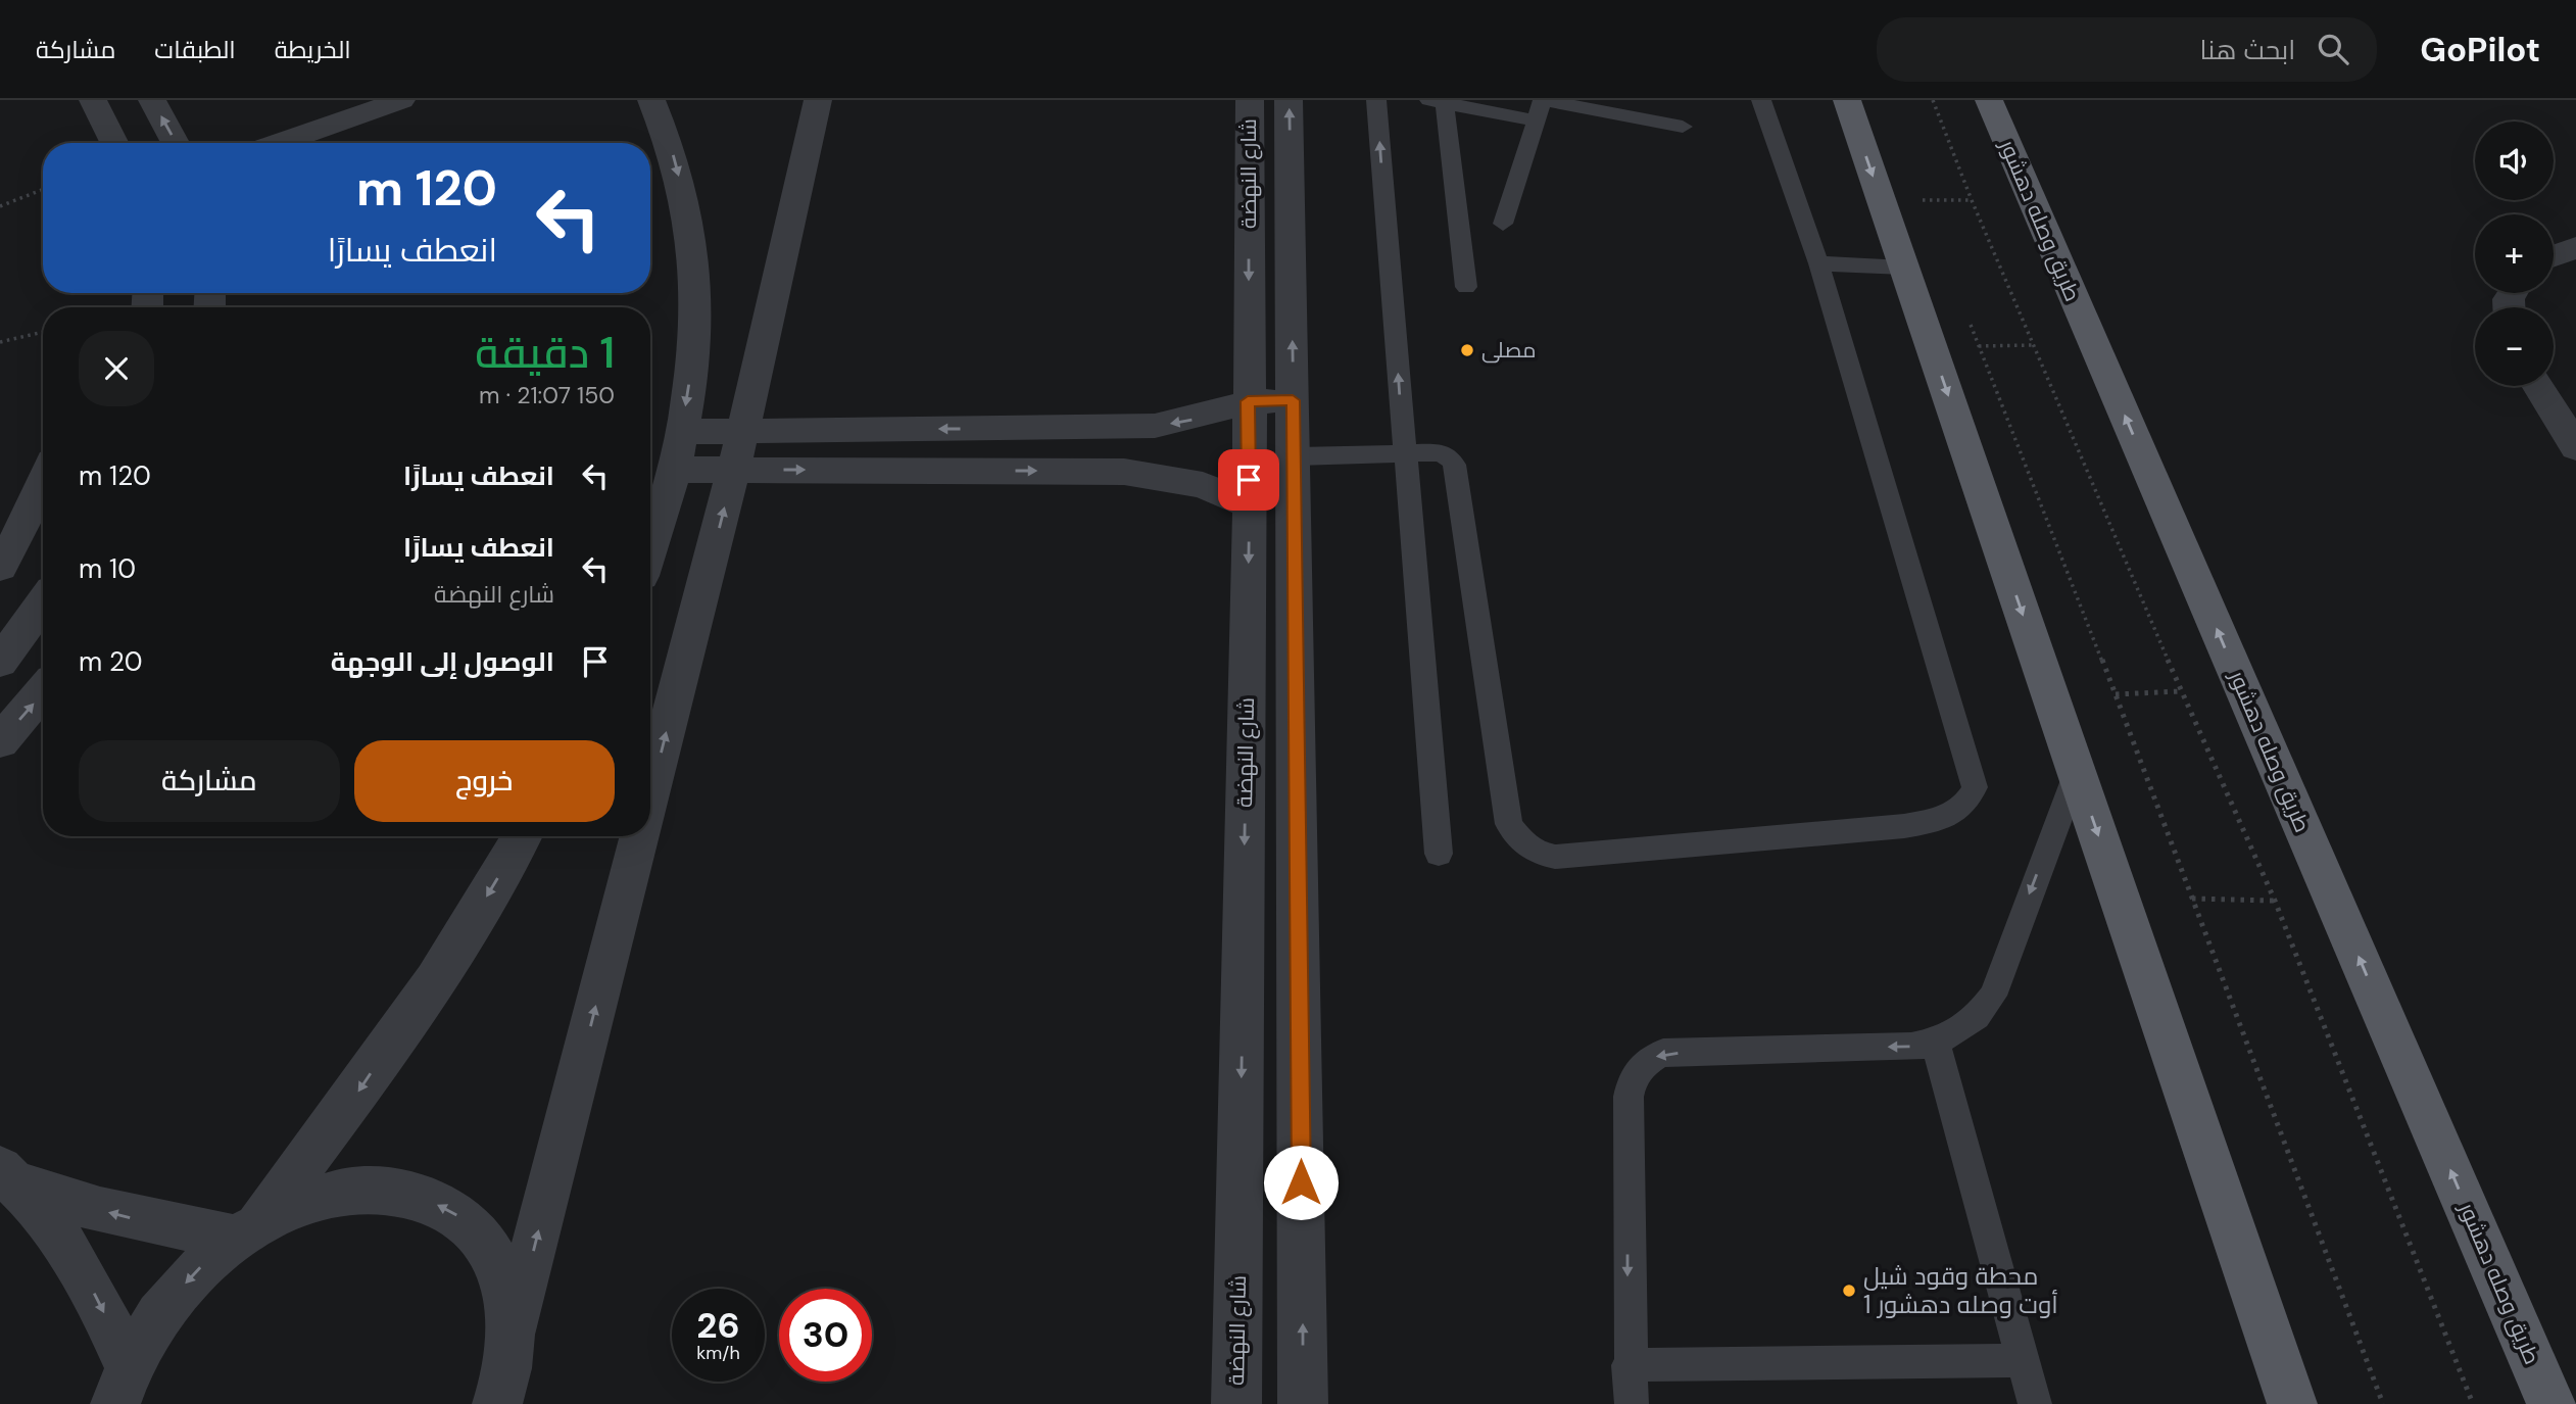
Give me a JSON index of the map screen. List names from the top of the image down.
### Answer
{
  "streets": {
    "main road": ["طريق وصله دهشور"],
    "street": ["شارع النهضة"]
  },
  "places": ["مصلى", "محطة وقود شيل أوت وصله دهشور 1"],
  "page": {
    "header": "GoPilot",
    "search": "ابحث هنا",
    "nav": ["الخريطة", "الطبقات", "مشاركة"],
    "map_buttons": ["+", "−"],
    "turn": ["120 m", "انعطف يسارًا"],
    "heading": ["1 دقيقة", "150 m · 21:07"],
    "list": [
      {
        "name": "انعطف يسارًا",
        "value": "120 m"
      },
      {
        "name": "انعطف يسارًا",
        "note": "شارع النهضة",
        "value": "10 m"
      },
      {
        "name": "الوصول إلى الوجهة",
        "value": "20 m"
      }
    ],
    "buttons": ["خروج", "مشاركة"],
    "speed": "26 km/h",
    "limit": "30"
  }
}
